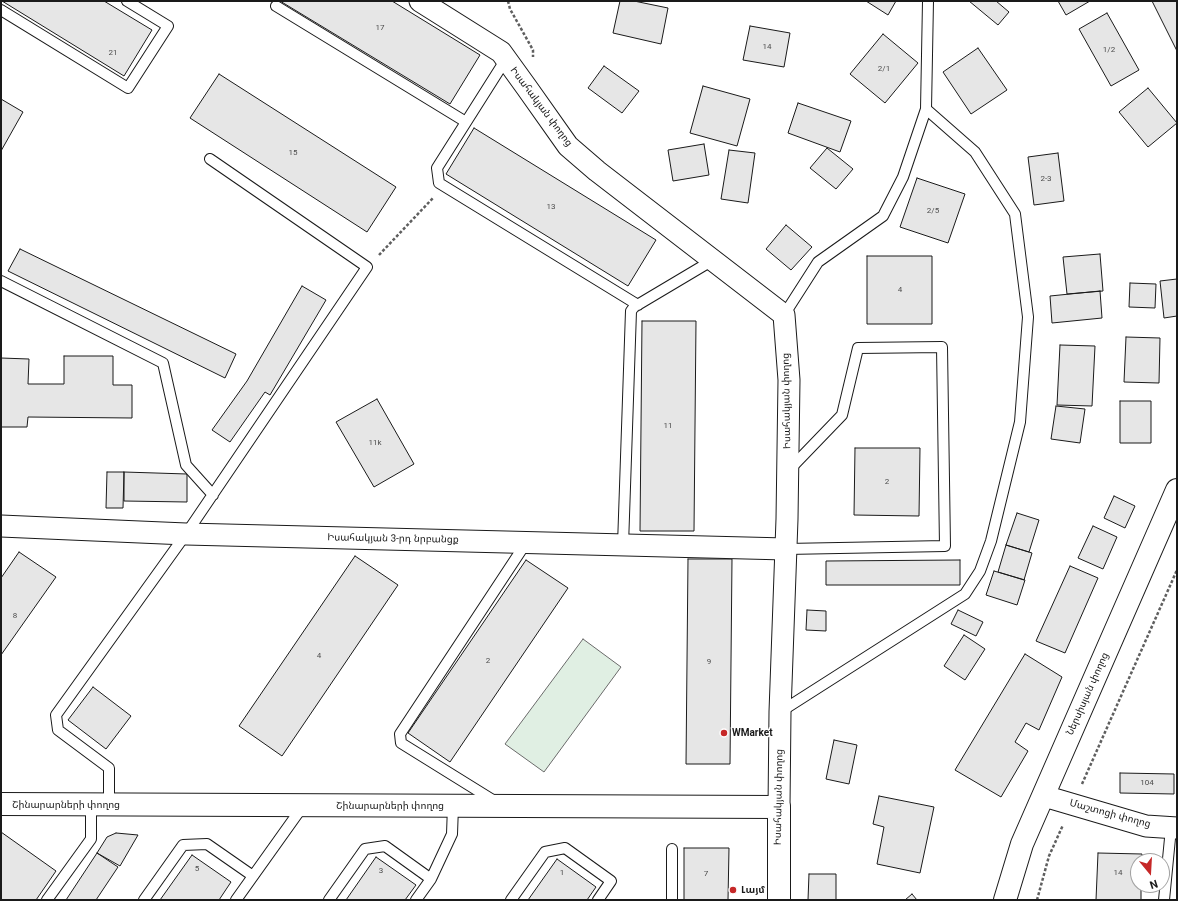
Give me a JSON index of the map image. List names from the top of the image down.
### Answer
{
  "streets": {
    "street": [
      "Իսահակյան փողոց",
      "Իսահակյան 3-րդ նրբանցք",
      "Ներսիսյան փողոց",
      "Շինարարների փողոց",
      "Մաշտոցի փողոց"
    ]
  },
  "crossings": [
    ["Իսահակյան փողոց", "Իսահակյան 3-րդ նրբանցք"],
    ["Իսահակյան փողոց", "Շինարարների փողոց"],
    ["Ներսիսյան փողոց", "Մաշտոցի փողոց"]
  ],
  "places": ["WMarket", "Լայմ"],
  "house_numbers": [
    "17",
    "14",
    "1/2",
    "21",
    "2/1",
    "15",
    "2-3",
    "13",
    "2/5",
    "4",
    "11",
    "11k",
    "2",
    "8",
    "4",
    "2",
    "9",
    "104",
    "5",
    "3",
    "1",
    "14",
    "7"
  ],
  "north": "bottom"
}
